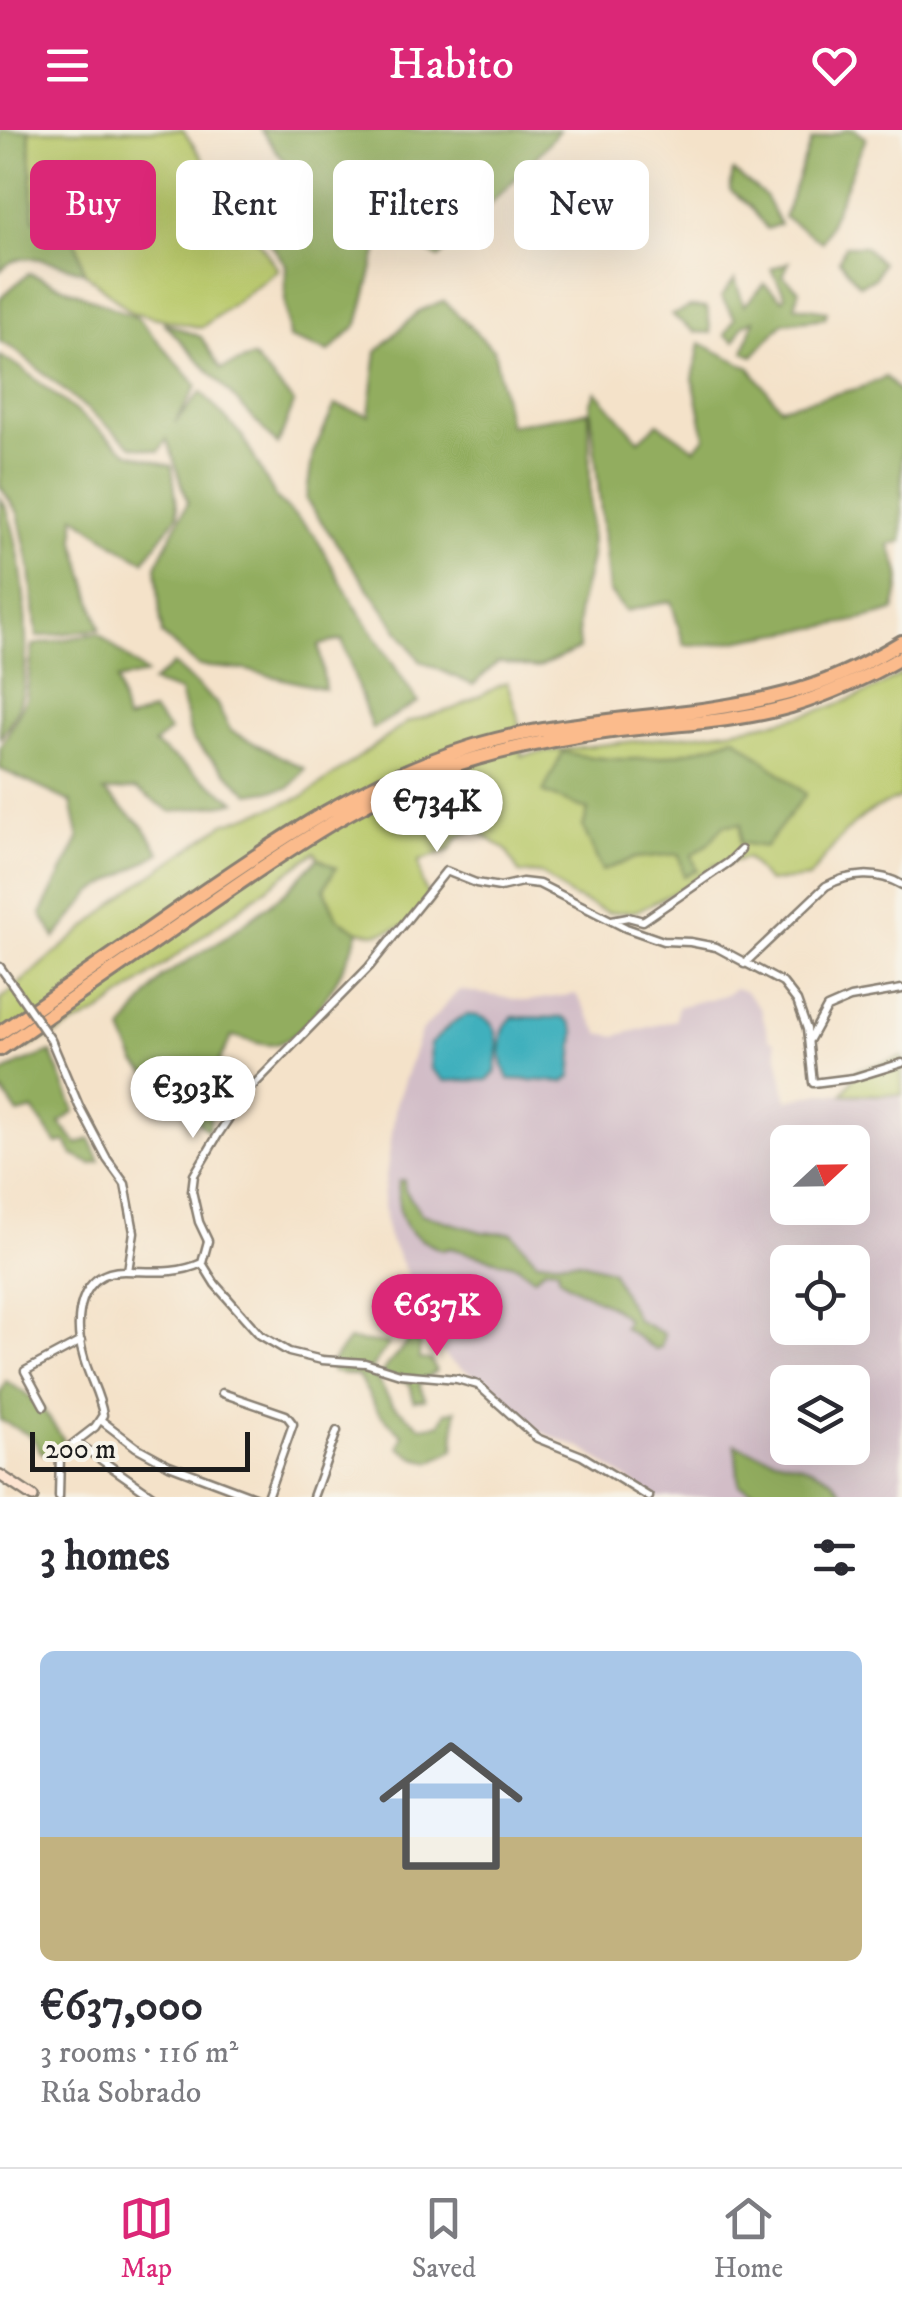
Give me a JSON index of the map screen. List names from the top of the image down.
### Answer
{
  "scale_bar": "200 m",
  "north": "right",
  "page": {
    "header": "Habito",
    "chip": [
      "Buy",
      "Rent",
      "Filters",
      "New"
    ],
    "price": ["€734K", "€393K", "€637K"],
    "scale": "200 m",
    "heading": "3 homes",
    "list": [
      {
        "name": "€637,000",
        "note": "3 rooms · 116 m² · Rúa Sobrado"
      }
    ],
    "tabs": ["Map", "Saved", "Home"]
  }
}
